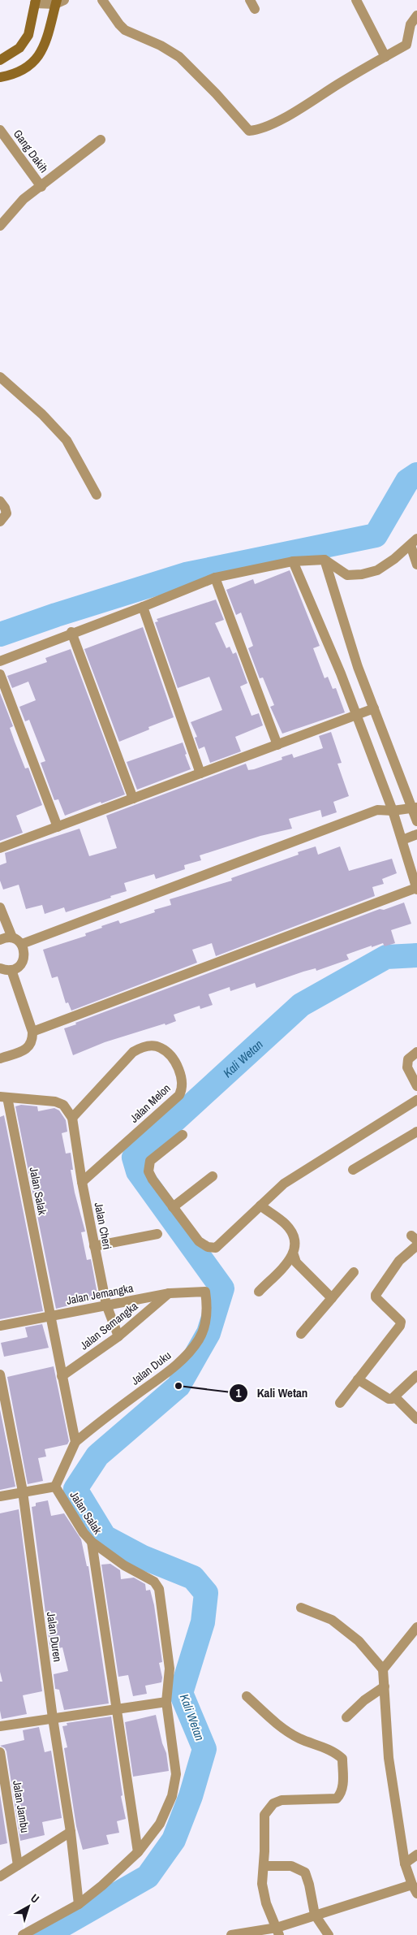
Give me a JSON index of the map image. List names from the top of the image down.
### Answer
{
  "streets": {
    "street": [
      "Gang Dakih",
      "Jalan Melon",
      "Jalan Salak",
      "Jalan Cheri",
      "Jalan Jemangka",
      "Jalan Semangka",
      "Jalan Duku",
      "Jalan Duren",
      "Jalan Jambu"
    ]
  },
  "crossings": [
    ["Jalan Melon", "Jalan Cheri"],
    ["Jalan Salak", "Jalan Jemangka"],
    ["Jalan Salak", "Jalan Semangka"],
    ["Jalan Salak", "Jalan Duku"],
    ["Jalan Cheri", "Jalan Jemangka"],
    ["Jalan Cheri", "Jalan Semangka"],
    ["Jalan Jemangka", "Jalan Semangka"],
    ["Jalan Jemangka", "Jalan Duku"]
  ],
  "water": ["Kali Wetan"],
  "places": ["Kali Wetan"],
  "north": "top right"
}
